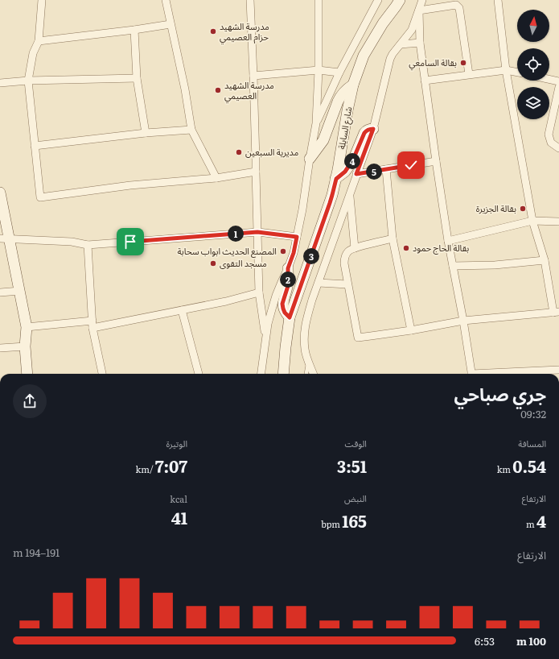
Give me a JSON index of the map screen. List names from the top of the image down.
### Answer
{
  "streets": {
    "main road": ["شارع السايلة"]
  },
  "places": [
    "مدرسة الشهيد حزام العصيمي",
    "بقالة السامعي",
    "مدرسة الشهيد العصيمي",
    "مديرية السبعين",
    "بقالة الجزيرة",
    "بقالة الحاج حمود",
    "المصنع الحديث ابواب سحابة",
    "مسجد التقوى"
  ],
  "north": "top",
  "page": {
    "pins": [
      "4",
      "5",
      "1",
      "3",
      "2"
    ],
    "heading": ["جري صباحي", "09:32"],
    "stats": [
      ["المسافة", "0.54 km"],
      ["الوقت", "3:51"],
      ["الوتيرة", "7:07 /km"],
      ["الارتفاع", "4 m"],
      ["النبض", "165 bpm"],
      ["kcal", "41"]
    ],
    "chart": ["الارتفاع", "191–194 m"],
    "list": [
      {
        "name": "100 m",
        "note": "6:53"
      }
    ]
  }
}
